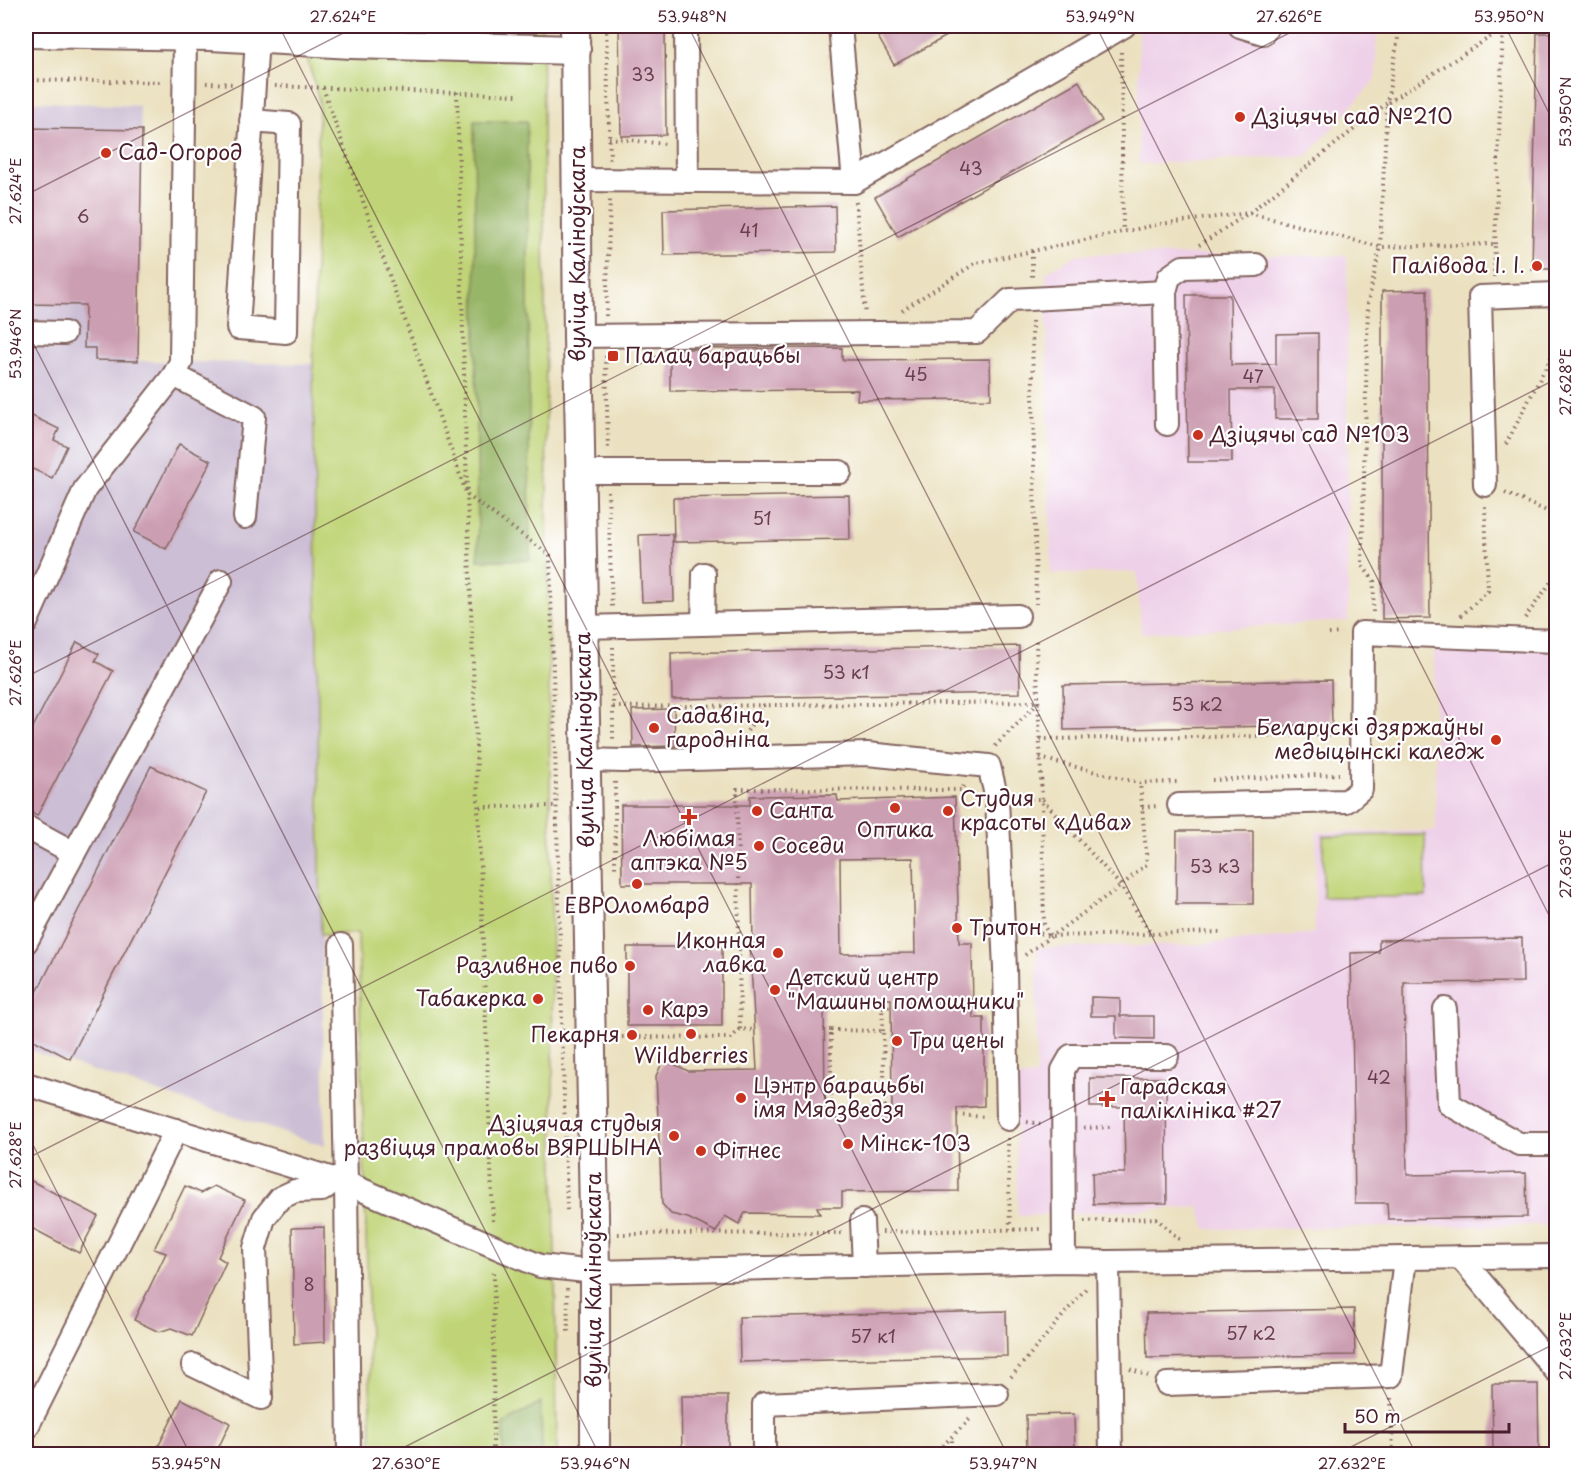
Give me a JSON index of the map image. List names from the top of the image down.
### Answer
{
  "streets": {
    "main road": ["вуліца Каліноўскага"]
  },
  "places": {
    "other": [
      "Дзіцячы сад №210",
      "Сад-Огород",
      "Палівода І. І.",
      "Дзіцячы сад №103",
      "Садавіна, гародніна",
      "Беларускі дзяржаўны медыцынскі каледж",
      "Оптика",
      "Санта",
      "Студия красоты «Дива»",
      "Соседи",
      "ЕВРОломбард",
      "Тритон",
      "Иконная лавка",
      "Разливное пиво",
      "Детский центр \"Машины помощники\"",
      "Табакерка",
      "Карэ",
      "Wildberries",
      "Пекарня",
      "Три цены",
      "Цэнтр барацьбы імя Мядзведзя",
      "Дзіцячая студыя развіцця прамовы ВЯРШЫНА",
      "Мінск-103",
      "Фітнес"
    ],
    "transit": ["Палац барацьбы"],
    "health": ["Любімая аптэка №5", "Гарадская паліклініка #27"]
  },
  "house_numbers": [
    "33",
    "43",
    "6",
    "41",
    "45",
    "47",
    "51",
    "53 к1",
    "53 к2",
    "53 к3",
    "42",
    "8",
    "57 к2",
    "57 к1"
  ],
  "scale_bar": "50 m",
  "coordinates": [
    "27.624°E",
    "53.948°N",
    "53.949°N",
    "27.626°E",
    "53.950°N",
    "53.946°N",
    "27.628°E",
    "27.630°E",
    "27.632°E",
    "53.945°N",
    "53.947°N"
  ]
}
